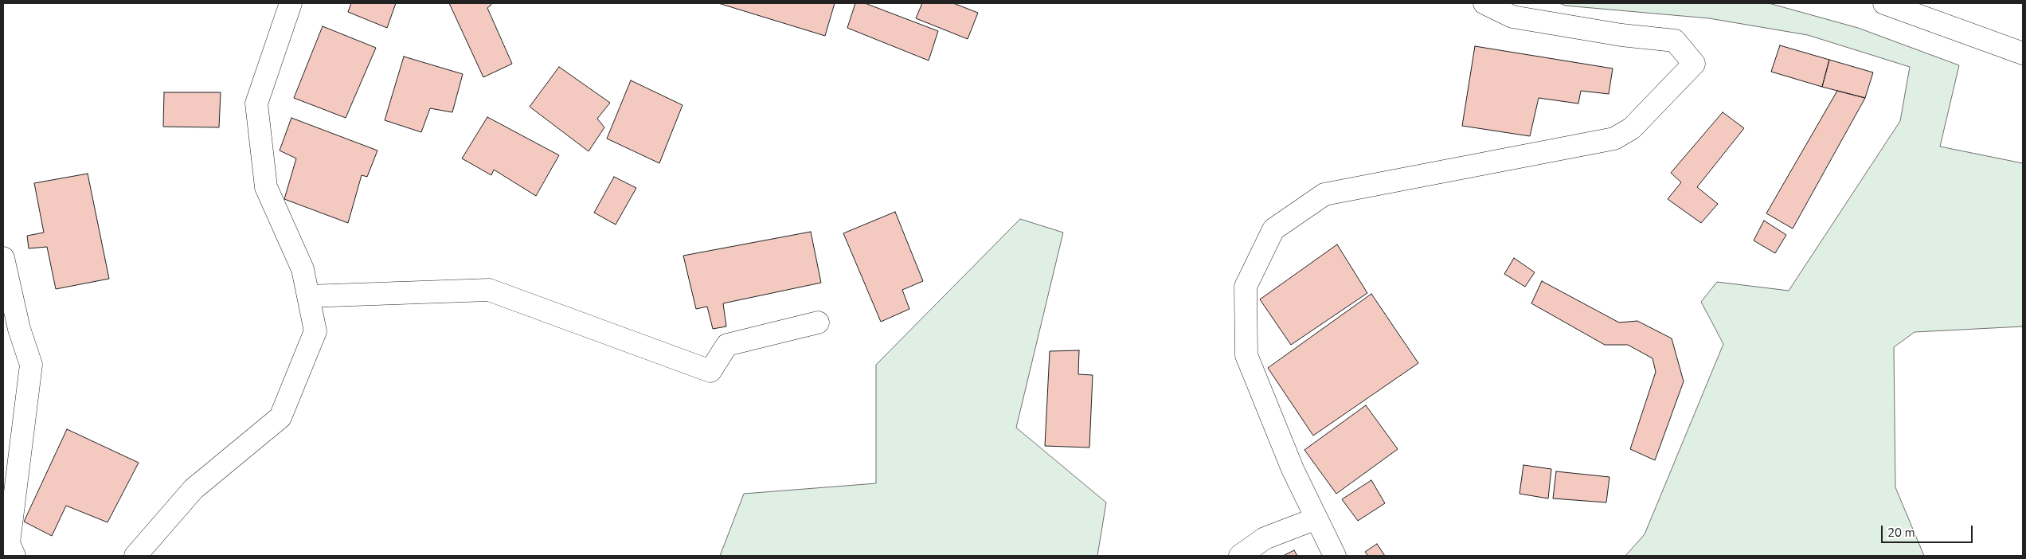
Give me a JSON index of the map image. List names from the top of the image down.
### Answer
{
  "scale_bar": "20 m"
}
